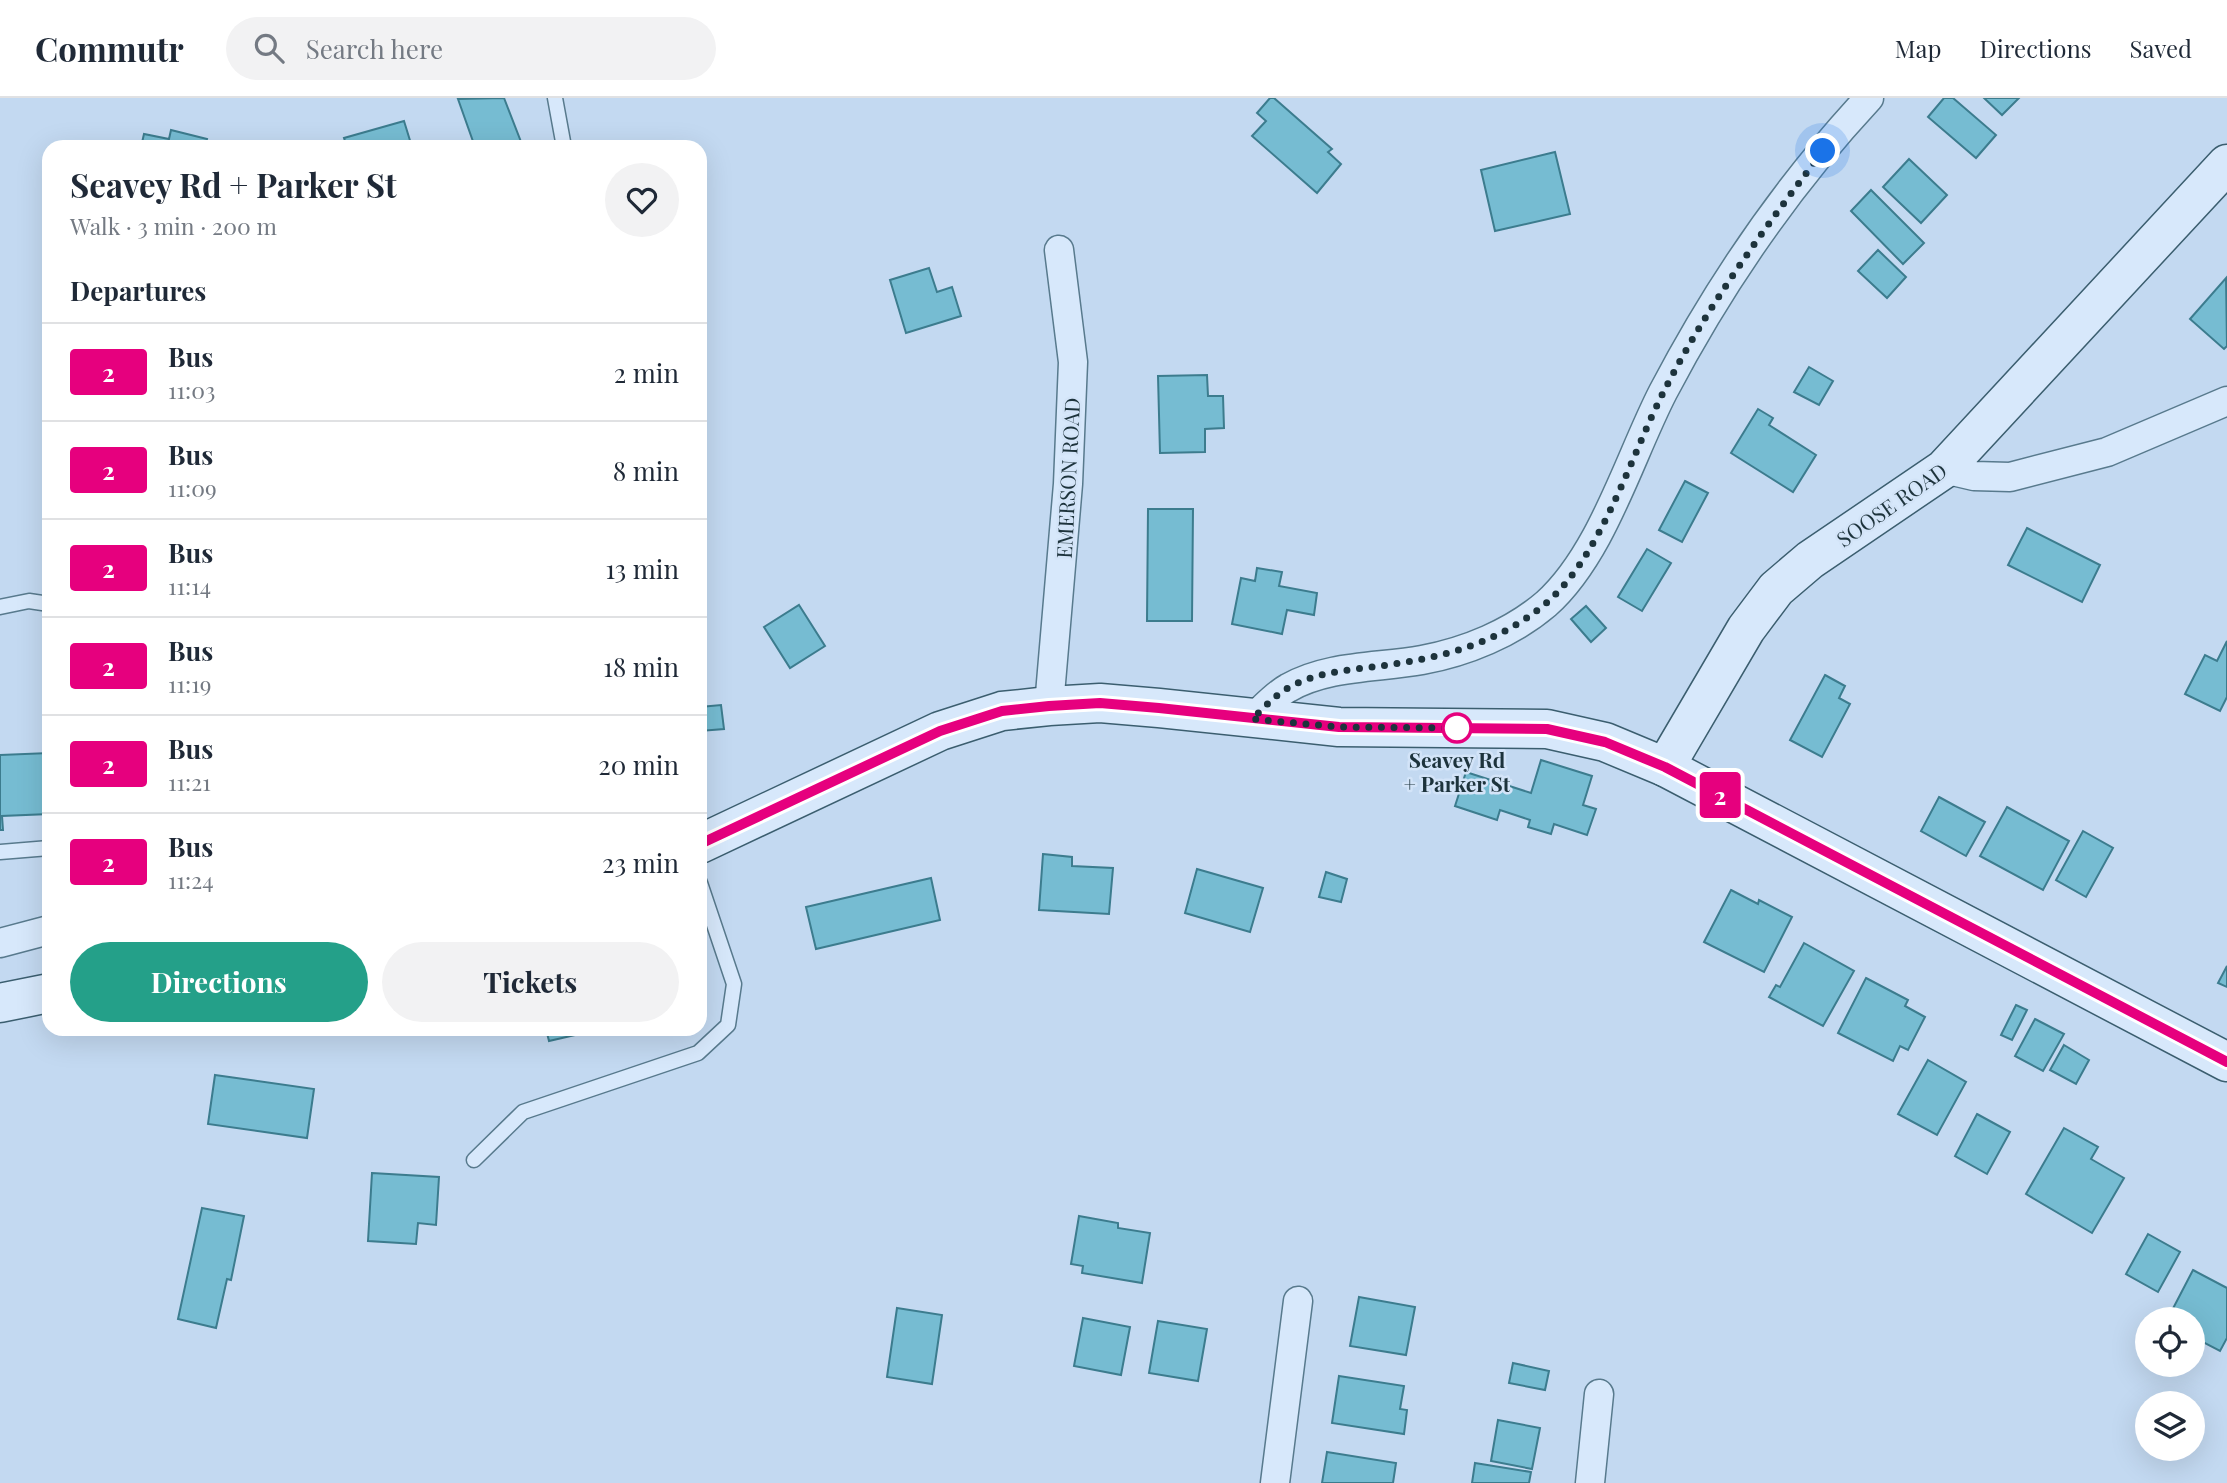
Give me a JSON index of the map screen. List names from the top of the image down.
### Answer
{
  "streets": {
    "street": ["EMERSON ROAD", "SOOSE ROAD"]
  },
  "places": ["Seavey Rd + Parker St"],
  "lines": ["bus line 2"],
  "page": {
    "header": "Commutr",
    "search": "Search here",
    "nav": ["Map", "Directions", "Saved"],
    "on_map": "2",
    "heading": [
      ["Seavey Rd + Parker St", "Walk · 3 min · 200 m"],
      "Departures"
    ],
    "list": [
      {
        "mark": "2",
        "name": "Bus",
        "note": "11:03",
        "value": "2 min"
      },
      {
        "mark": "2",
        "name": "Bus",
        "note": "11:09",
        "value": "8 min"
      },
      {
        "mark": "2",
        "name": "Bus",
        "note": "11:14",
        "value": "13 min"
      },
      {
        "mark": "2",
        "name": "Bus",
        "note": "11:19",
        "value": "18 min"
      },
      {
        "mark": "2",
        "name": "Bus",
        "note": "11:21",
        "value": "20 min"
      },
      {
        "mark": "2",
        "name": "Bus",
        "note": "11:24",
        "value": "23 min"
      }
    ],
    "buttons": ["Directions", "Tickets"]
  }
}
